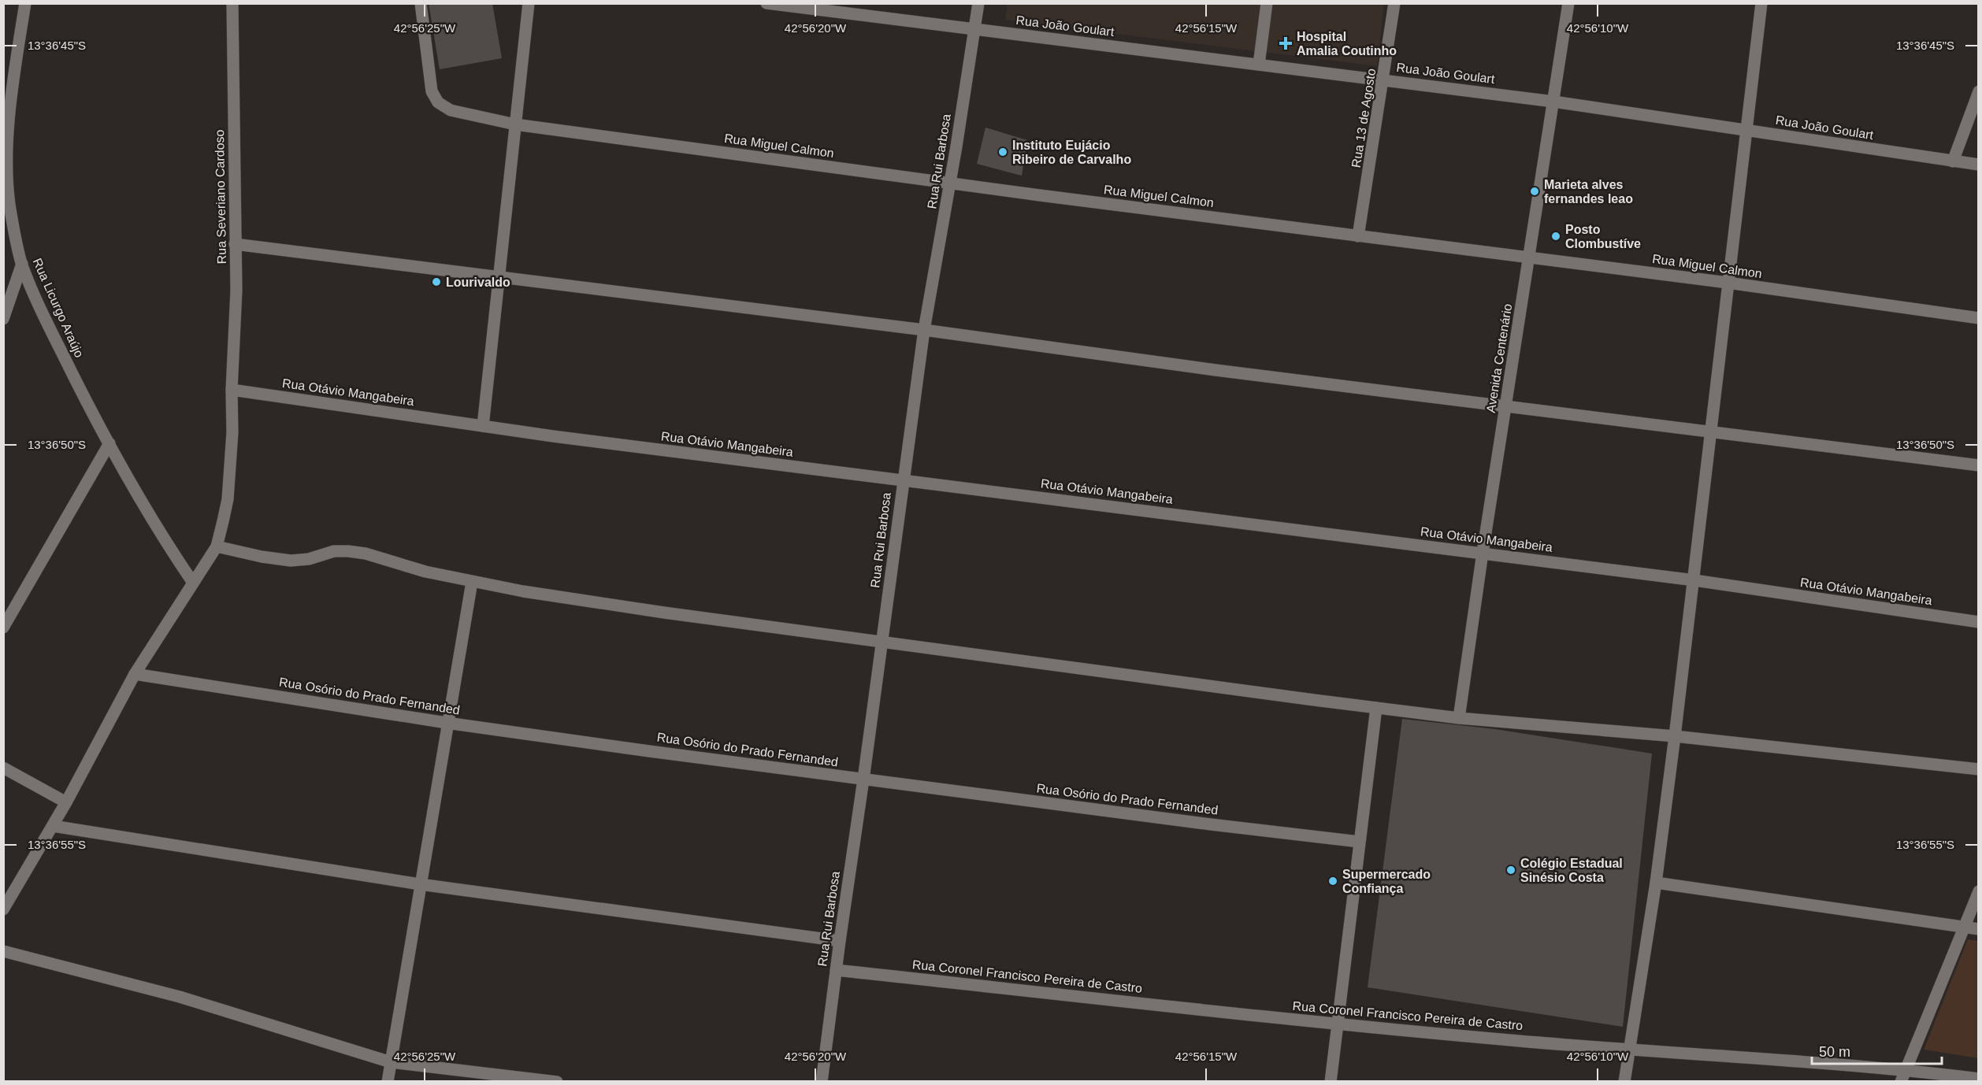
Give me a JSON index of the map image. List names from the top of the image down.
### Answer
{
  "streets": {
    "street": [
      "Rua João Goulart",
      "Rua 13 de Agosto",
      "Rua Miguel Calmon",
      "Rua Rui Barbosa",
      "Rua Severiano Cardoso",
      "Rua Licurgo Araújo",
      "Avenida Centenário",
      "Rua Otávio Mangabeira",
      "Rua Osório do Prado Fernanded",
      "Rua Coronel Francisco Pereira de Castro"
    ]
  },
  "crossings": [
    ["Rua João Goulart", "Rua 13 de Agosto"],
    ["Rua João Goulart", "Rua Rui Barbosa"],
    ["Rua João Goulart", "Avenida Centenário"],
    ["Rua 13 de Agosto", "Rua Miguel Calmon"],
    ["Rua Miguel Calmon", "Rua Rui Barbosa"],
    ["Rua Miguel Calmon", "Avenida Centenário"],
    ["Rua Rui Barbosa", "Rua Otávio Mangabeira"],
    ["Rua Rui Barbosa", "Rua Osório do Prado Fernanded"],
    ["Rua Rui Barbosa", "Rua Coronel Francisco Pereira de Castro"],
    ["Rua Severiano Cardoso", "Rua Licurgo Araújo"],
    ["Rua Severiano Cardoso", "Rua Otávio Mangabeira"],
    ["Rua Severiano Cardoso", "Rua Osório do Prado Fernanded"],
    ["Avenida Centenário", "Rua Otávio Mangabeira"]
  ],
  "places": {
    "health": ["Hospital Amalia Coutinho"],
    "other": [
      "Instituto Eujácio Ribeiro de Carvalho",
      "Marieta alves fernandes leao",
      "Posto Clombustíve",
      "Lourivaldo",
      "Colégio Estadual Sinésio Costa",
      "Supermercado Confiança"
    ]
  },
  "scale_bar": "50 m",
  "coordinates": [
    "42°56'25\"W",
    "42°56'20\"W",
    "42°56'15\"W",
    "42°56'10\"W",
    "13°36'45\"S",
    "13°36'50\"S",
    "13°36'55\"S"
  ]
}
